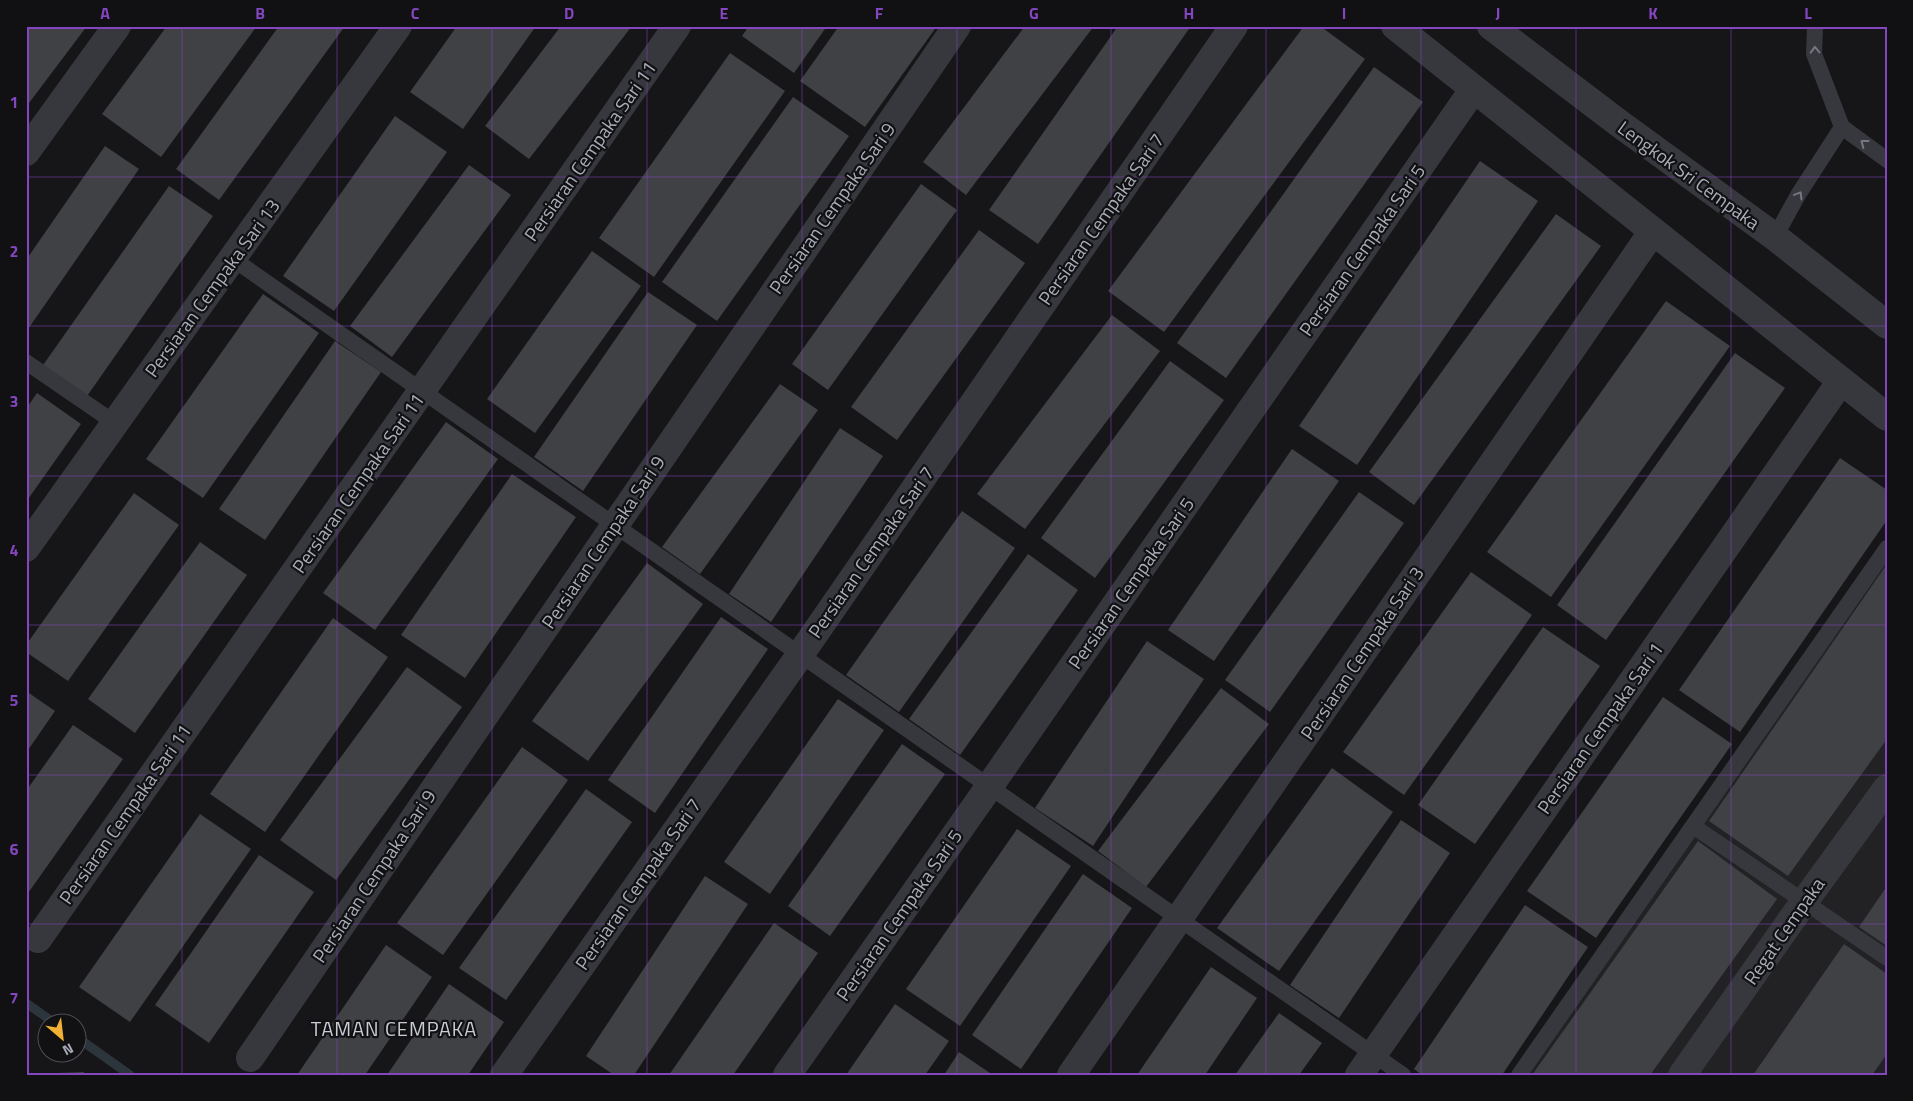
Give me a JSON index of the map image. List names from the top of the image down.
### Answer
{
  "streets": {
    "street": [
      "Persiaran Cempaka Sari 11",
      "Lengkok Sri Cempaka",
      "Persiaran Cempaka Sari 9",
      "Persiaran Cempaka Sari 7",
      "Persiaran Cempaka Sari 5",
      "Persiaran Cempaka Sari 13",
      "Persiaran Cempaka Sari 3",
      "Persiaran Cempaka Sari 1",
      "Regat Cempaka"
    ]
  },
  "districts": ["TAMAN CEMPAKA"],
  "north": "bottom right",
  "grid": {
    "columns": [
      "A",
      "B",
      "C",
      "D",
      "E",
      "F",
      "G",
      "H",
      "I",
      "J",
      "K",
      "L"
    ],
    "rows": [
      "1",
      "2",
      "3",
      "4",
      "5",
      "6",
      "7"
    ]
  }
}
